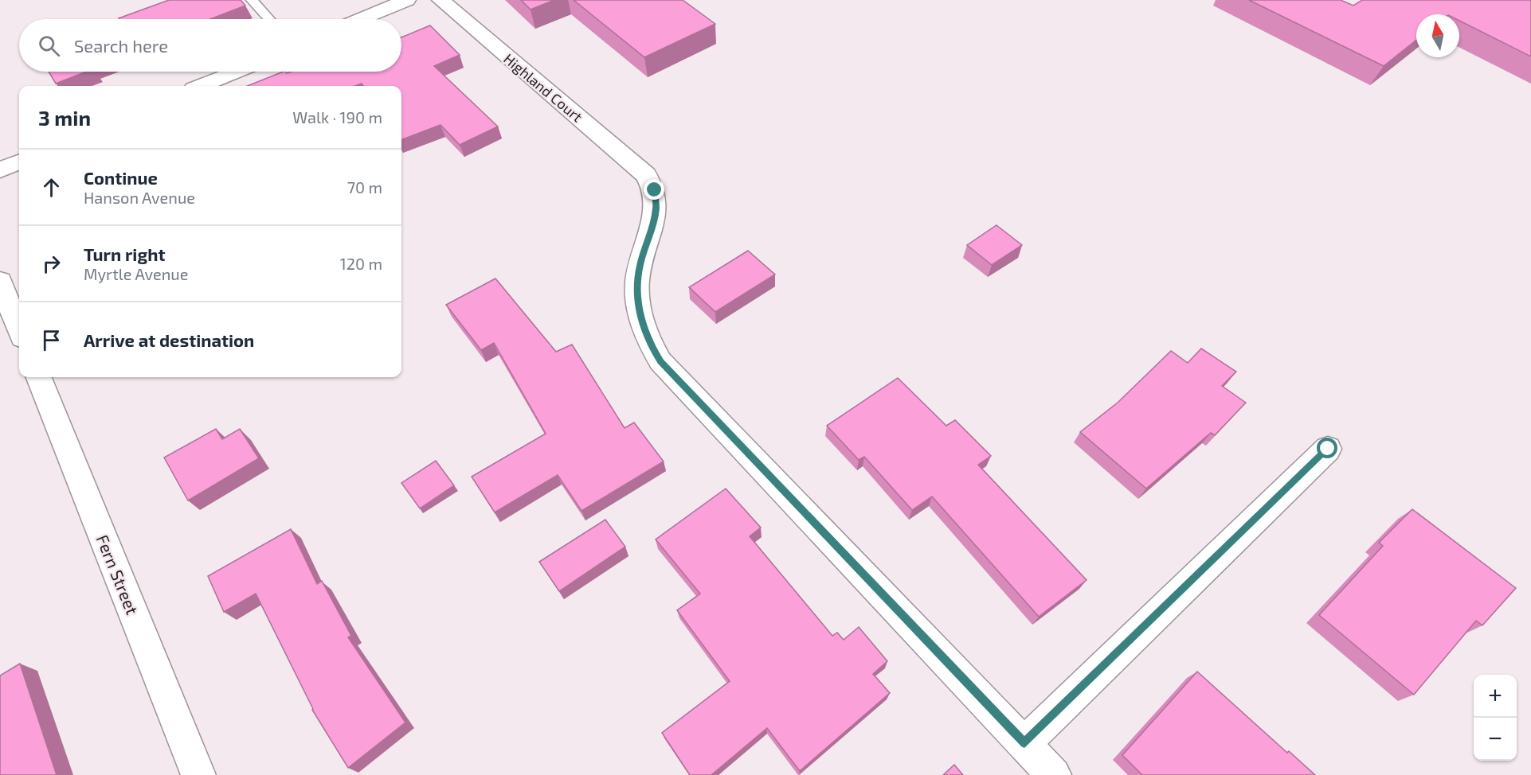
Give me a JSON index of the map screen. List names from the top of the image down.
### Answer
{
  "streets": {
    "street": ["Highland Court", "Fern Street"]
  },
  "north": "top",
  "page": {
    "search": "Search here",
    "heading": ["3 min", "Walk · 190 m"],
    "list": [
      ["Continue", "Hanson Avenue", "70 m"],
      ["Turn right", "Myrtle Avenue", "120 m"],
      "Arrive at destination"
    ],
    "map_buttons": ["+", "−"]
  }
}
